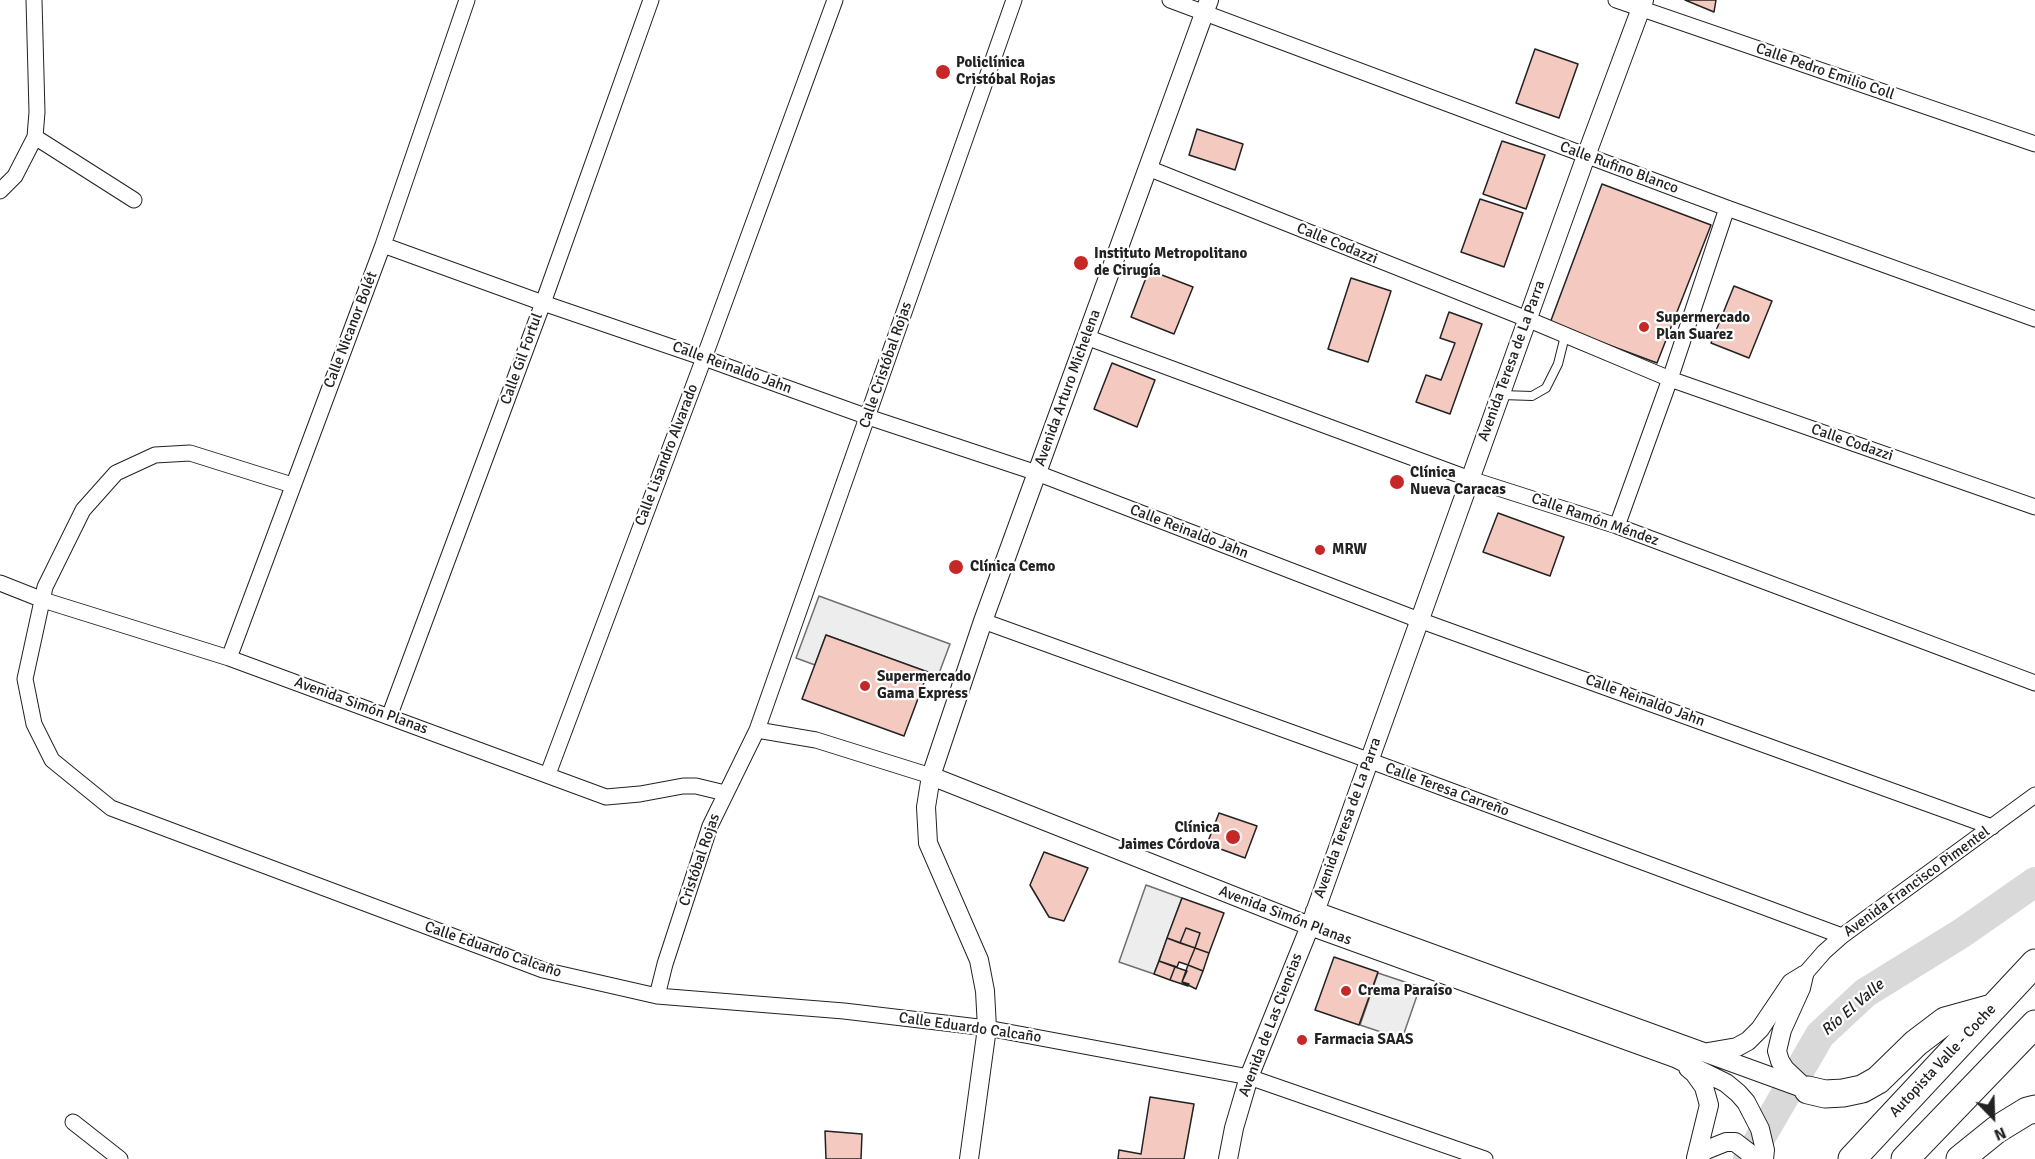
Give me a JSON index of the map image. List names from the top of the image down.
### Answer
{
  "streets": {
    "highway": ["Autopista Valle - Coche"],
    "street": [
      "Calle Pedro Emilio Coll",
      "Calle Rufino Blanco",
      "Calle Codazzi",
      "Calle Nicanor Bolét",
      "Calle Gil Fortul",
      "Avenida Teresa de La Parra",
      "Calle Cristóbal Rojas",
      "Calle Reinaldo Jahn",
      "Avenida Arturo Michelena",
      "Calle Lisandro Alvarado",
      "Calle Ramón Méndez",
      "Avenida Simón Planas",
      "Calle Teresa Carreño",
      "Cristóbal Rojas",
      "Avenida Francisco Pimentel",
      "Calle Eduardo Calcaño",
      "Avenida de Las Ciencias"
    ]
  },
  "crossings": [
    ["Calle Pedro Emilio Coll", "Avenida Teresa de La Parra"],
    ["Calle Rufino Blanco", "Avenida Teresa de La Parra"],
    ["Calle Rufino Blanco", "Avenida Arturo Michelena"],
    ["Calle Codazzi", "Avenida Teresa de La Parra"],
    ["Calle Codazzi", "Avenida Arturo Michelena"],
    ["Calle Nicanor Bolét", "Calle Reinaldo Jahn"],
    ["Calle Nicanor Bolét", "Avenida Simón Planas"],
    ["Calle Nicanor Bolét", "Calle Eduardo Calcaño"],
    ["Calle Gil Fortul", "Calle Reinaldo Jahn"],
    ["Calle Gil Fortul", "Avenida Simón Planas"],
    ["Avenida Teresa de La Parra", "Calle Reinaldo Jahn"],
    ["Avenida Teresa de La Parra", "Calle Ramón Méndez"],
    ["Avenida Teresa de La Parra", "Avenida Simón Planas"],
    ["Avenida Teresa de La Parra", "Calle Teresa Carreño"],
    ["Avenida Teresa de La Parra", "Avenida de Las Ciencias"],
    ["Calle Cristóbal Rojas", "Calle Reinaldo Jahn"],
    ["Calle Cristóbal Rojas", "Avenida Simón Planas"],
    ["Calle Cristóbal Rojas", "Cristóbal Rojas"],
    ["Calle Reinaldo Jahn", "Avenida Arturo Michelena"],
    ["Calle Reinaldo Jahn", "Calle Lisandro Alvarado"],
    ["Calle Reinaldo Jahn", "Avenida Francisco Pimentel"],
    ["Avenida Arturo Michelena", "Calle Ramón Méndez"],
    ["Avenida Arturo Michelena", "Avenida Simón Planas"],
    ["Avenida Arturo Michelena", "Calle Teresa Carreño"],
    ["Avenida Arturo Michelena", "Calle Eduardo Calcaño"],
    ["Calle Lisandro Alvarado", "Avenida Simón Planas"],
    ["Avenida Simón Planas", "Cristóbal Rojas"],
    ["Avenida Simón Planas", "Calle Eduardo Calcaño"],
    ["Avenida Simón Planas", "Avenida de Las Ciencias"],
    ["Calle Teresa Carreño", "Avenida Francisco Pimentel"],
    ["Cristóbal Rojas", "Calle Eduardo Calcaño"],
    ["Calle Eduardo Calcaño", "Avenida de Las Ciencias"]
  ],
  "water": ["Río El Valle"],
  "places": [
    "Policlínica Cristóbal Rojas",
    "Instituto Metropolitano de Cirugía",
    "Supermercado Plan Suarez",
    "Clínica Nueva Caracas",
    "MRW",
    "Clínica Cemo",
    "Supermercado Gama Express",
    "Clínica Jaimes Córdova",
    "Crema Paraíso",
    "Farmacia SAAS"
  ],
  "north": "bottom right"
}
